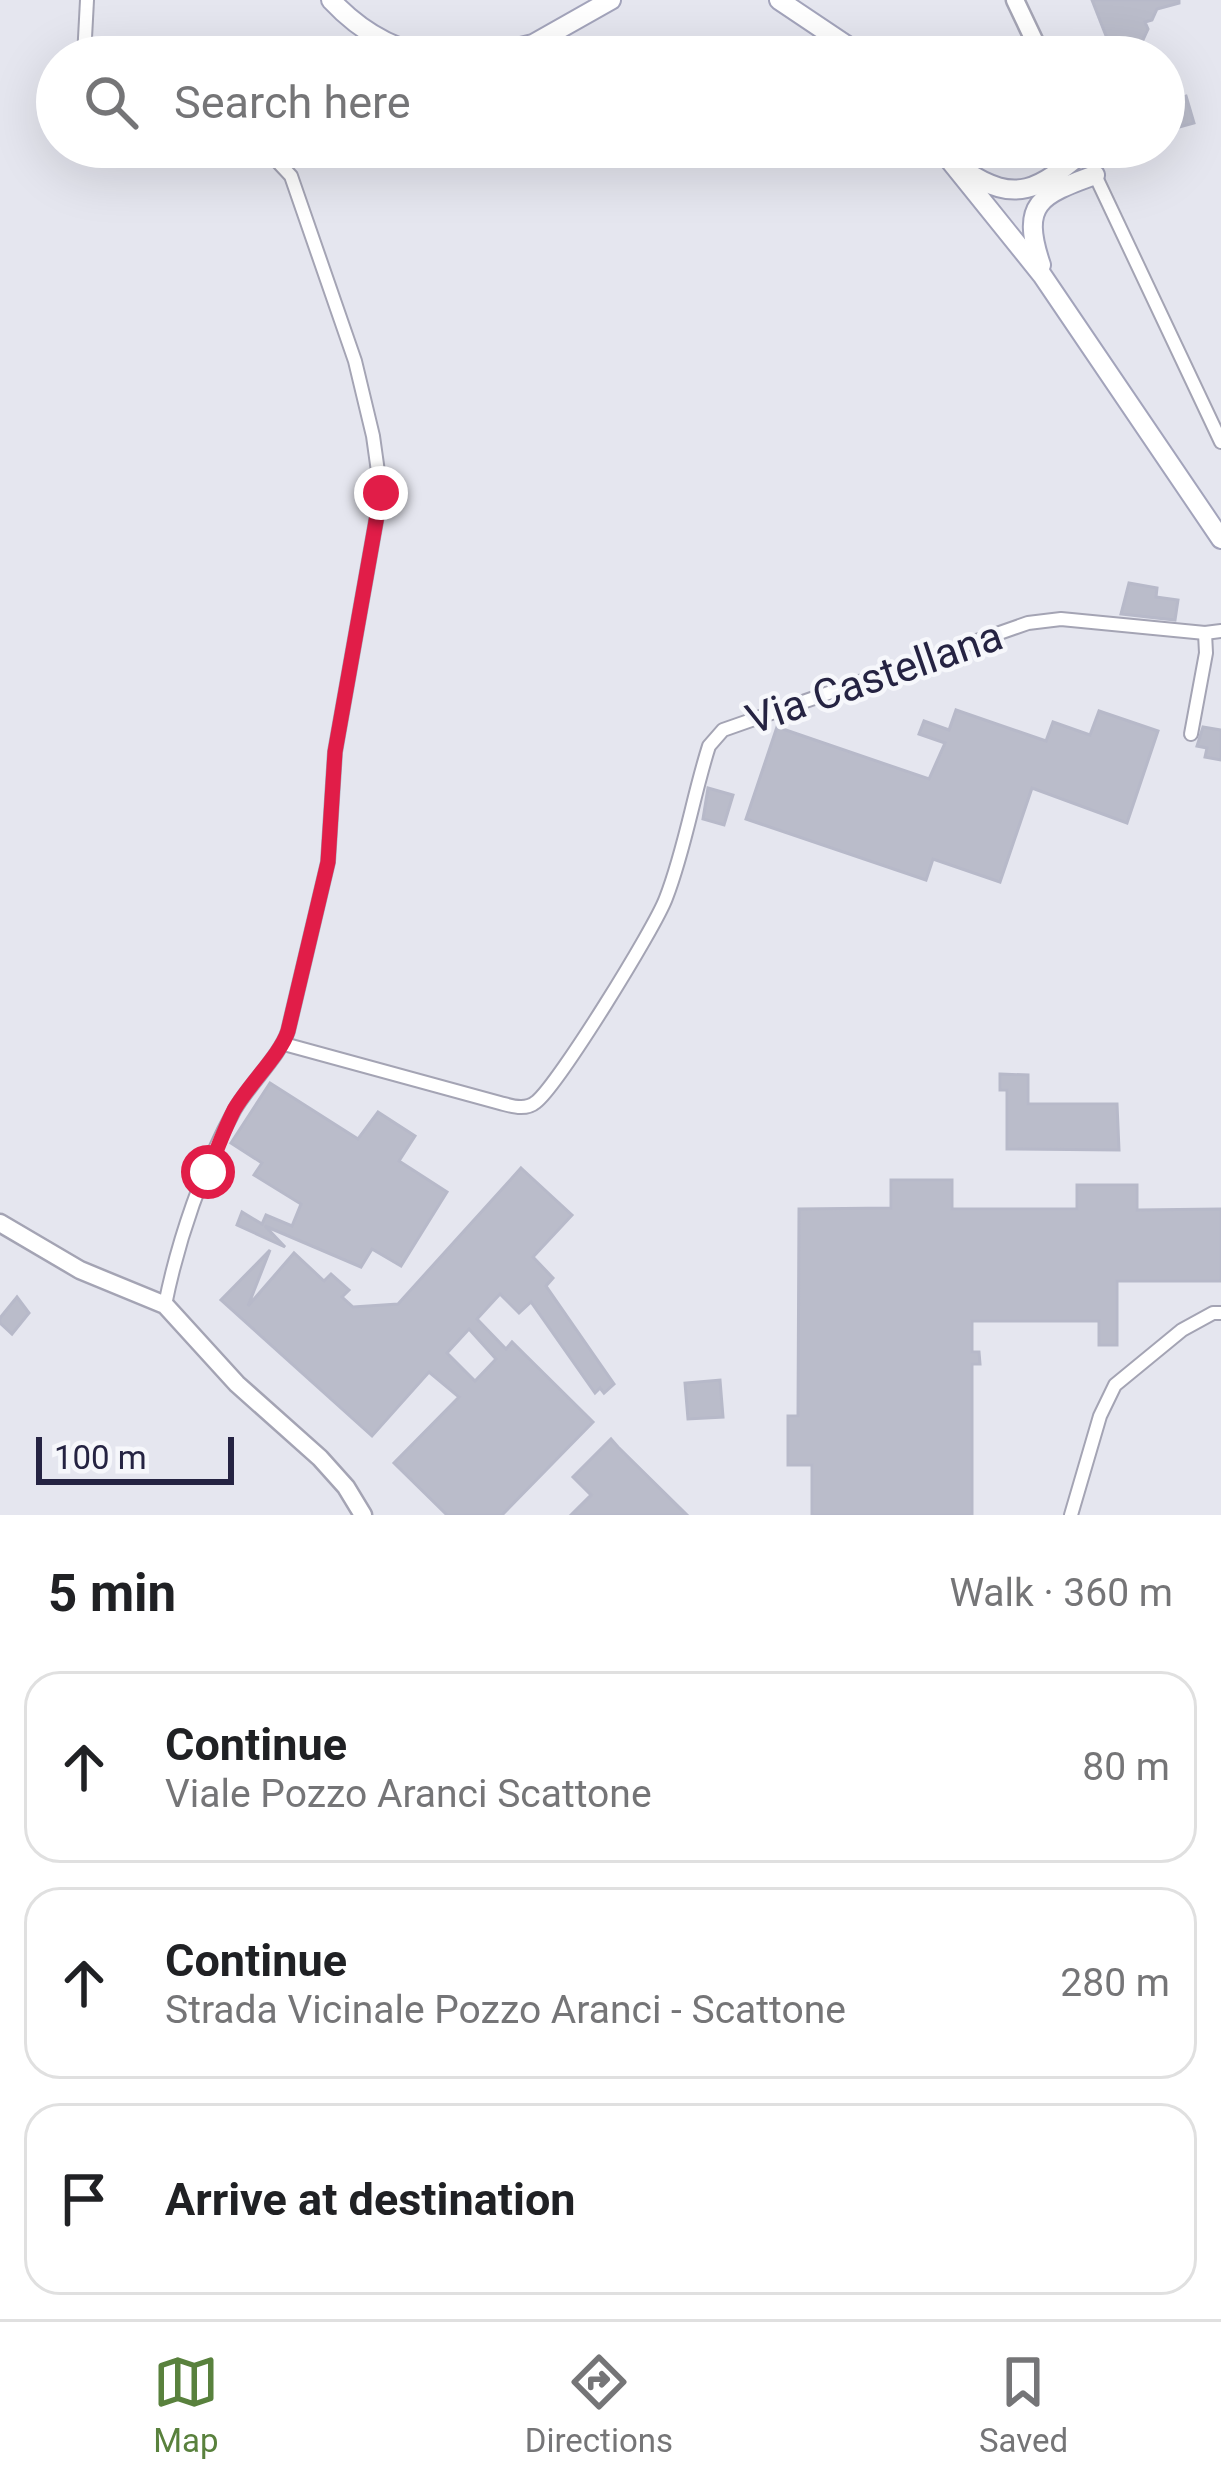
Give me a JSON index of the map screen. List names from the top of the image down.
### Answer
{
  "streets": {
    "street": ["Via Castellana"]
  },
  "scale_bar": "100 m",
  "page": {
    "search": "Search here",
    "scale": "100 m",
    "heading": ["5 min", "Walk · 360 m"],
    "list": [
      ["Continue", "Viale Pozzo Aranci Scattone", "80 m"],
      ["Continue", "Strada Vicinale Pozzo Aranci - Scattone", "280 m"],
      "Arrive at destination"
    ],
    "nav": ["Map", "Directions", "Saved"]
  }
}
